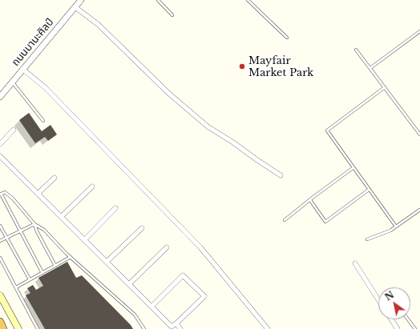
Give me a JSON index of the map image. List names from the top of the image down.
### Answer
{
  "streets": {
    "street": ["ถนนมานะศิลป์"]
  },
  "places": ["Mayfair Market Park"],
  "north": "top left"
}
